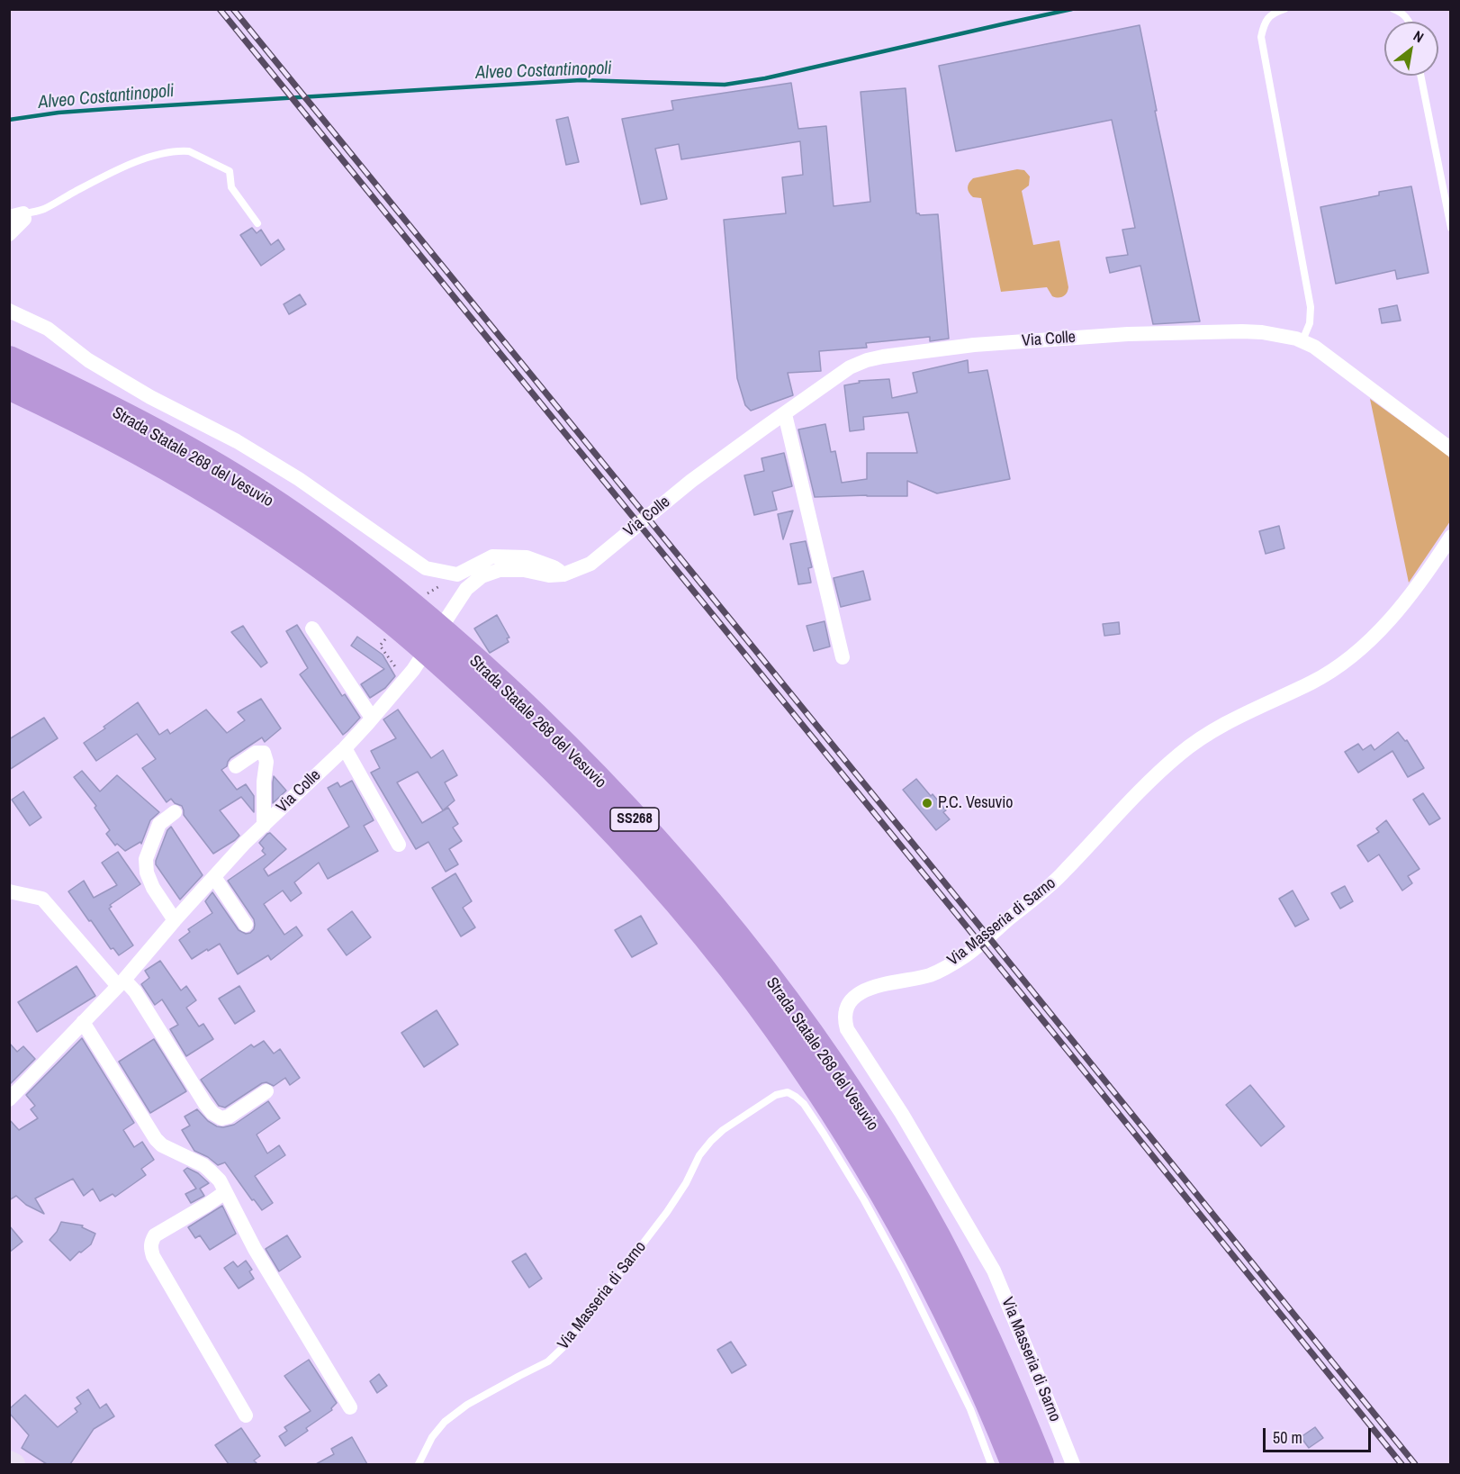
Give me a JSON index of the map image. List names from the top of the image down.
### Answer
{
  "streets": {
    "highway": ["Strada Statale 268 del Vesuvio", "SS268"],
    "street": ["Via Colle", "Via Masseria di Sarno"]
  },
  "water": ["Alveo Costantinopoli"],
  "places": ["P.C. Vesuvio"],
  "scale_bar": "50 m",
  "north": "top right"
}
